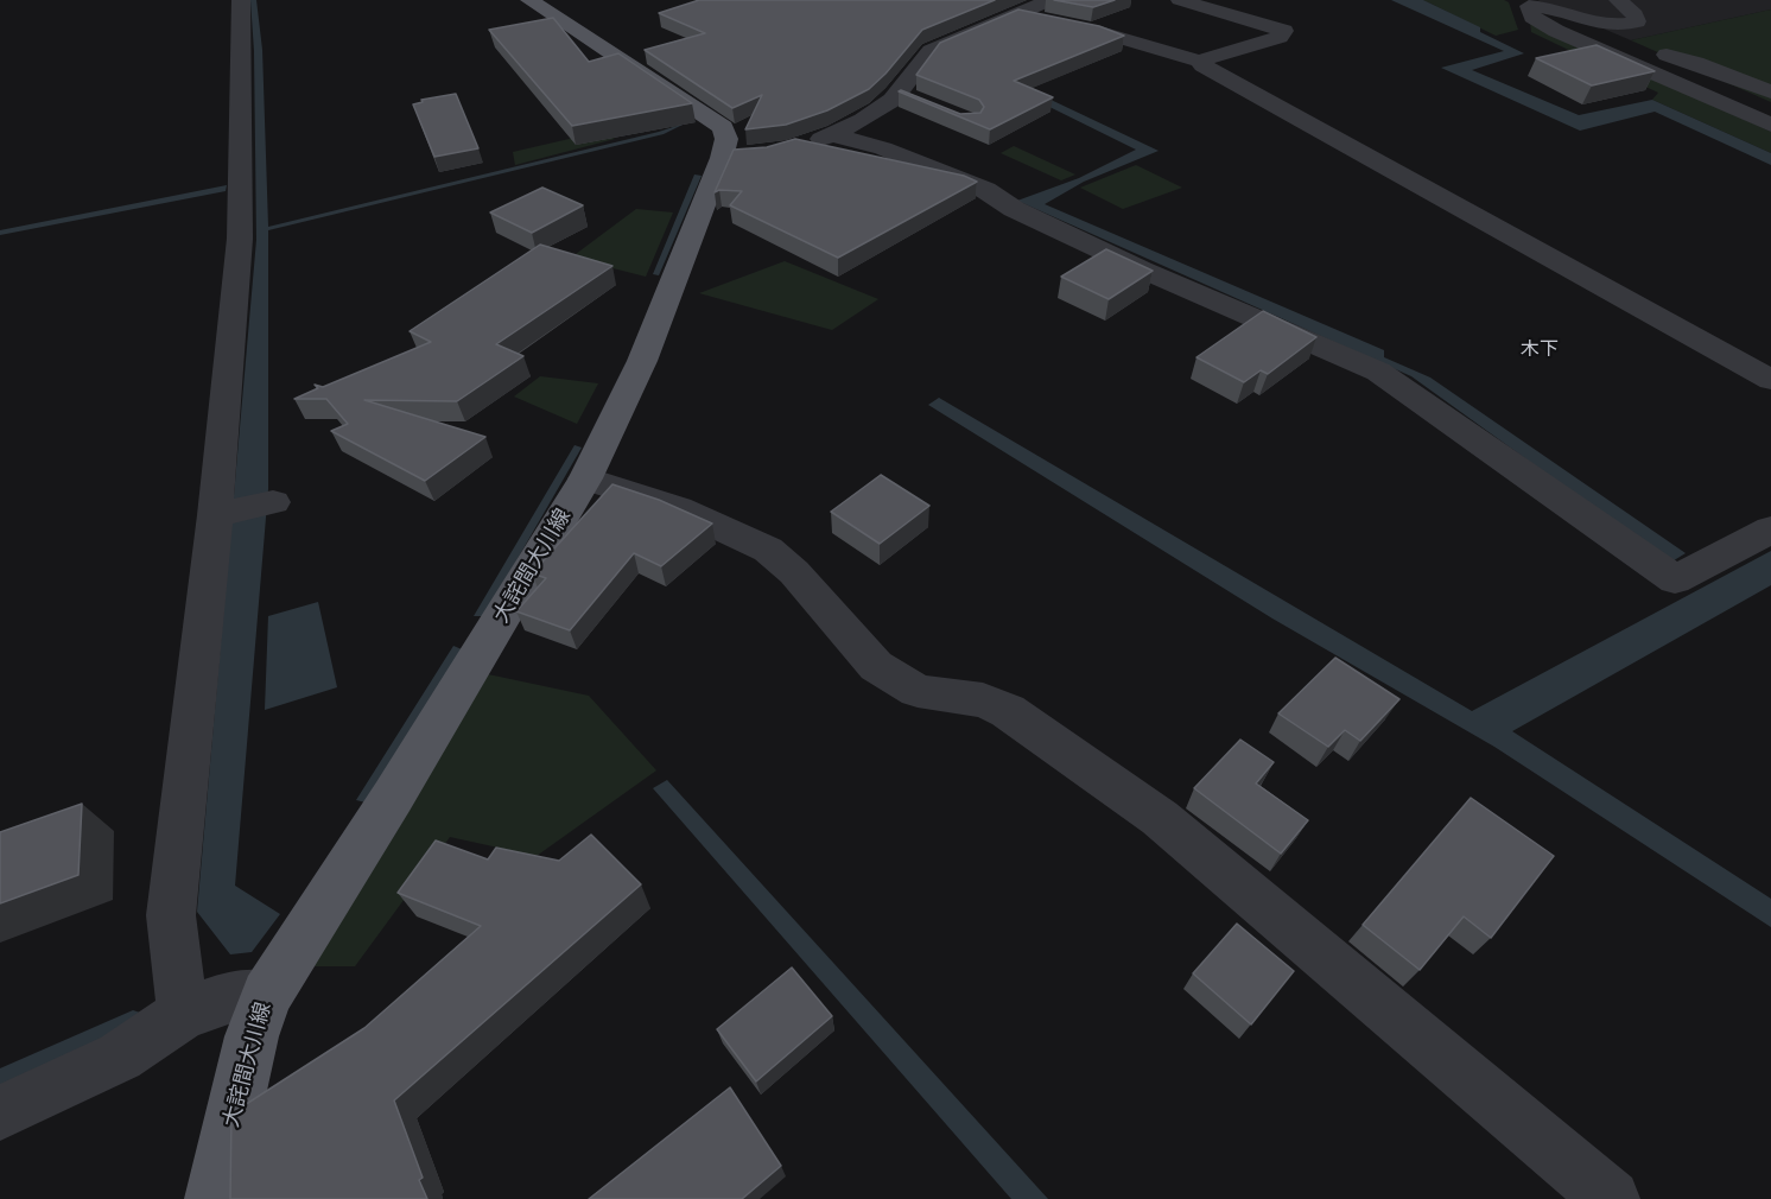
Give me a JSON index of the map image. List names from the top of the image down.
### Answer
{
  "streets": {
    "main road": ["大詫間大川線"]
  },
  "districts": ["木下"]
}
